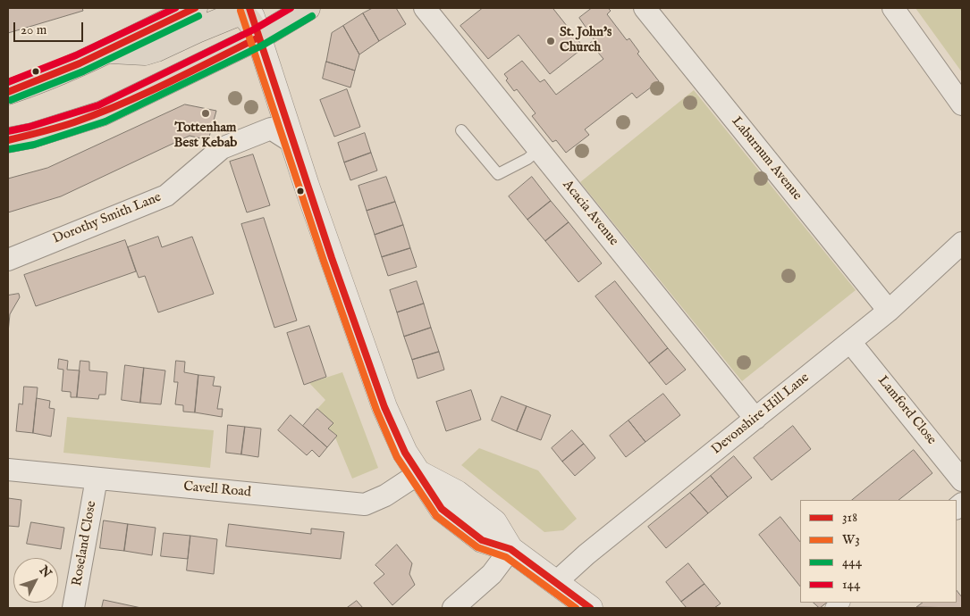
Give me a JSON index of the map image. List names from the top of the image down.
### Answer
{
  "streets": {
    "street": [
      "Laburnum Avenue",
      "Acacia Avenue",
      "Dorothy Smith Lane",
      "Lamford Close",
      "Devonshire Hill Lane",
      "Cavell Road",
      "Roseland Close"
    ]
  },
  "crossings": [
    ["Laburnum Avenue", "Devonshire Hill Lane"],
    ["Acacia Avenue", "Devonshire Hill Lane"],
    ["Lamford Close", "Devonshire Hill Lane"],
    ["Cavell Road", "Roseland Close"]
  ],
  "places": ["St. John's Church", "Tottenham Best Kebab"],
  "lines": [
    "transit line 318",
    "transit line 144",
    "transit line W3",
    "transit line 444"
  ],
  "legend": [
    "318",
    "W3",
    "444",
    "144"
  ],
  "scale_bar": "20 m",
  "north": "top right"
}
